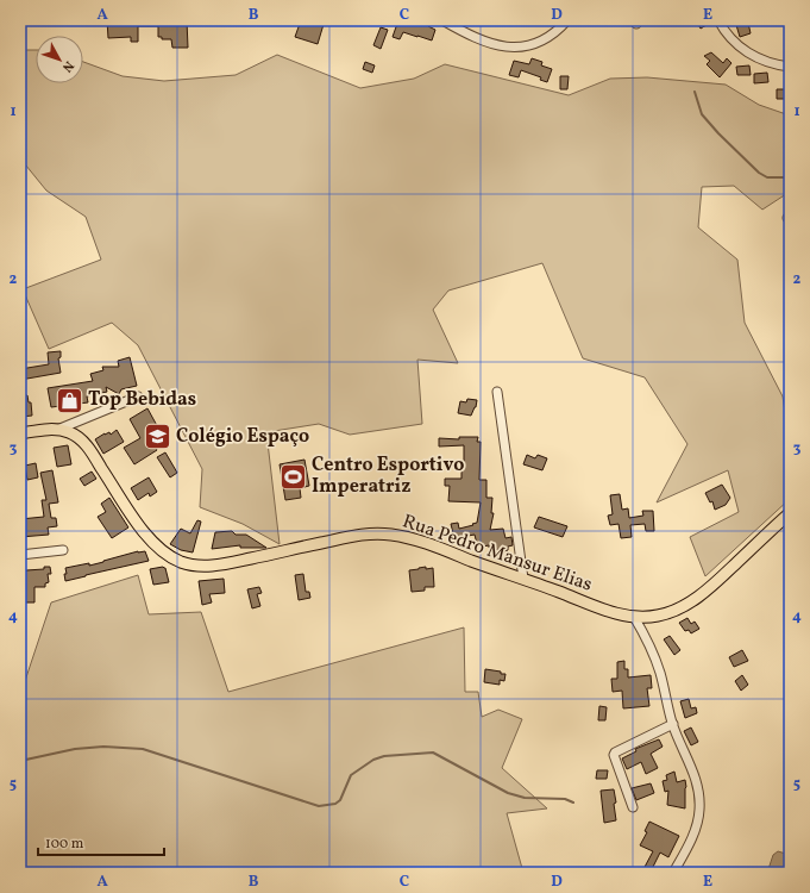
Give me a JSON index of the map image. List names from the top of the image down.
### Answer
{
  "streets": {
    "main road": ["Rua Pedro Mansur Elias"]
  },
  "places": {
    "shop": ["Top Bebidas"],
    "school or university": ["Colégio Espaço"],
    "sports": ["Centro Esportivo Imperatriz"]
  },
  "scale_bar": "100 m",
  "north": "bottom right",
  "grid": {
    "columns": [
      "A",
      "B",
      "C",
      "D",
      "E"
    ],
    "rows": [
      "1",
      "2",
      "3",
      "4",
      "5"
    ]
  }
}
